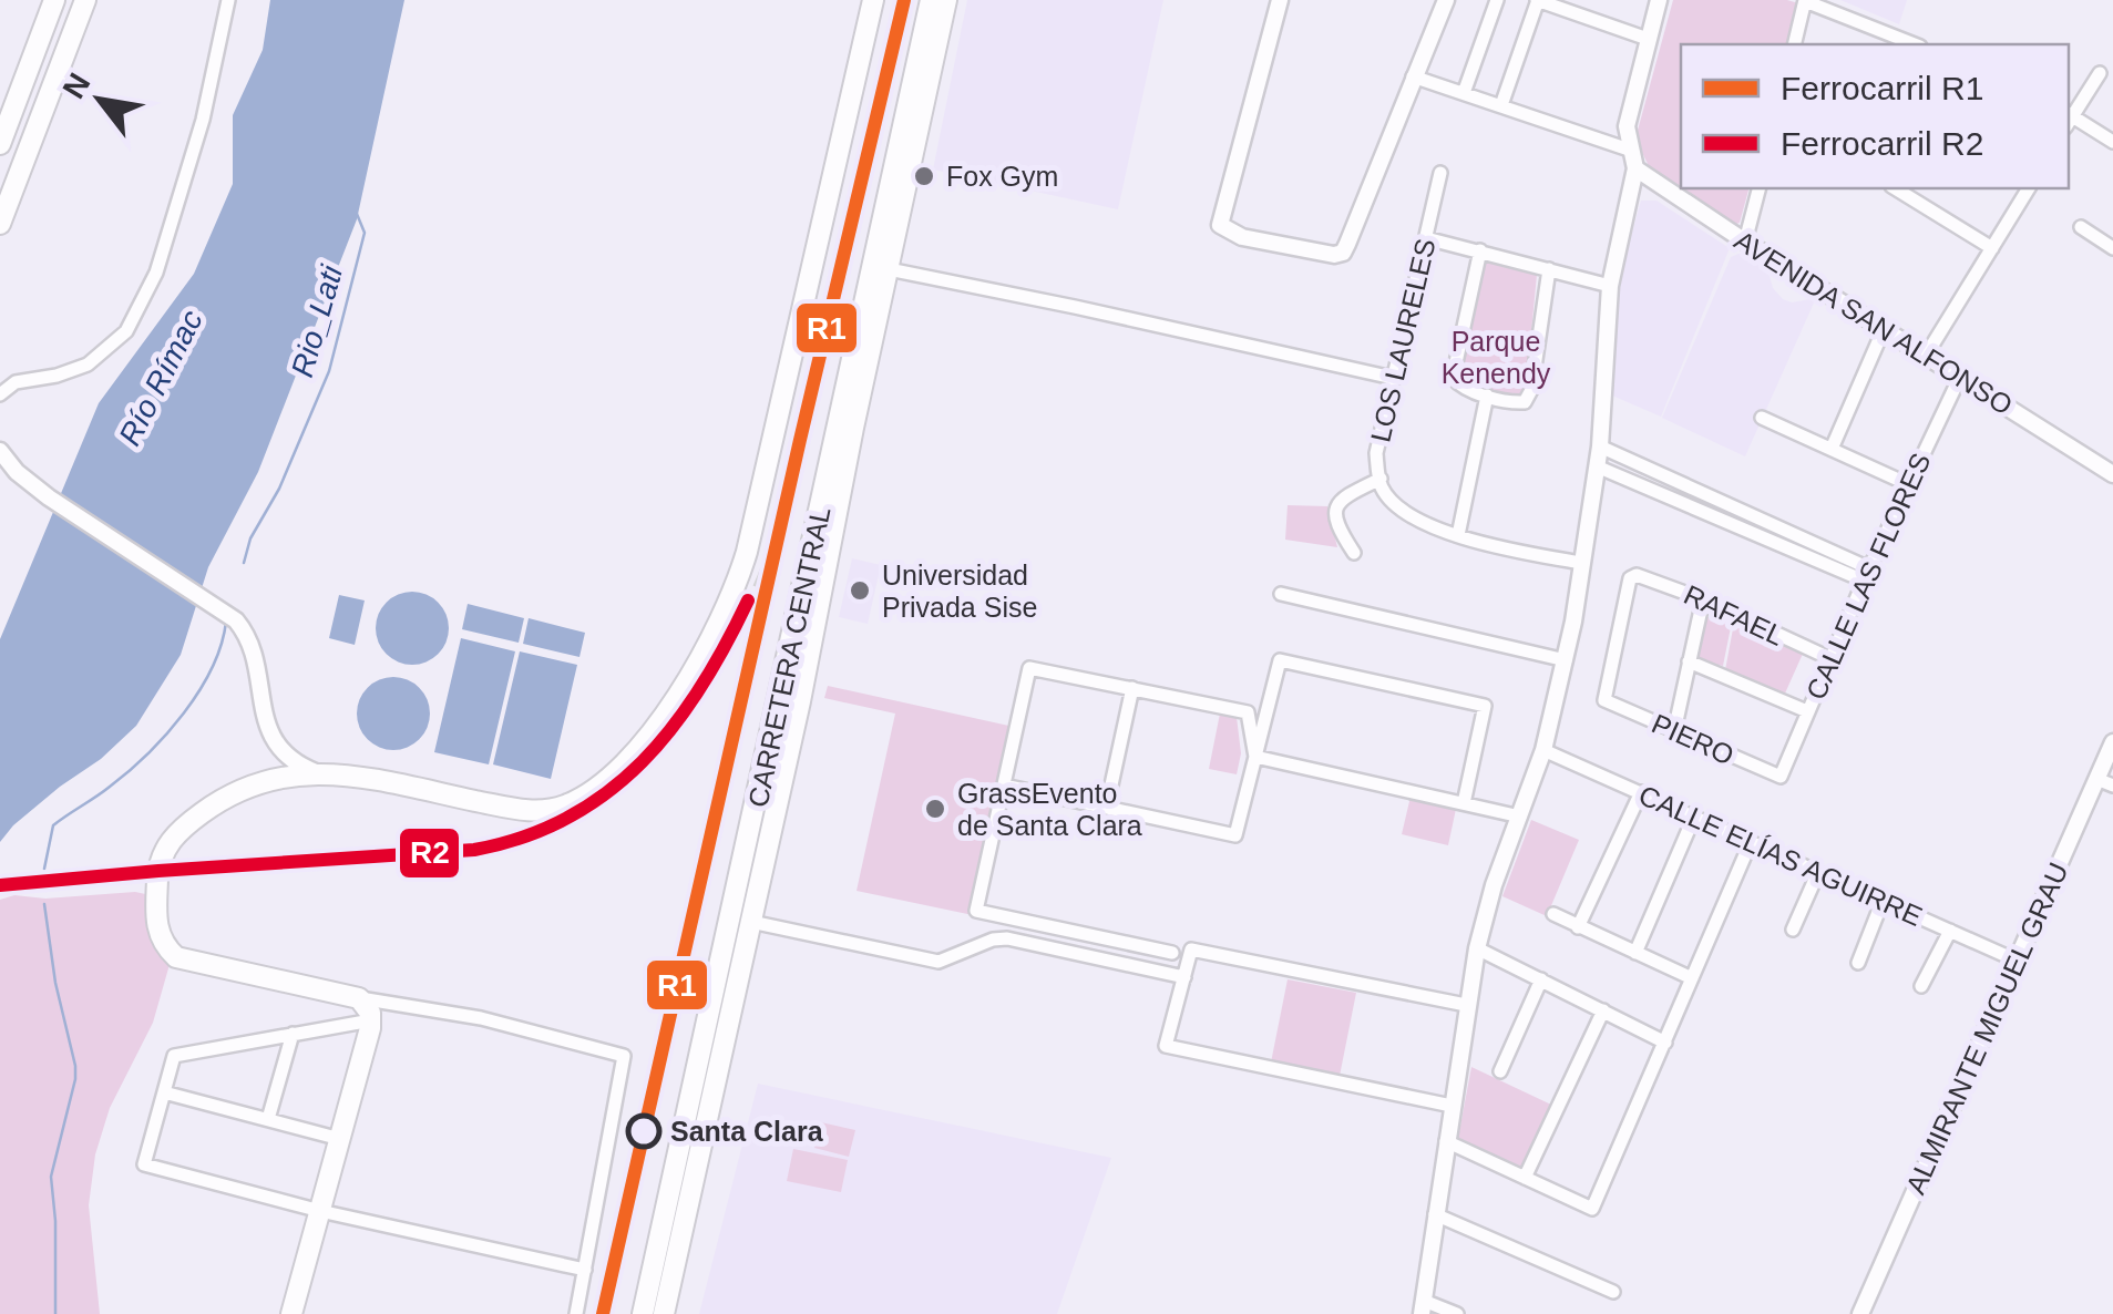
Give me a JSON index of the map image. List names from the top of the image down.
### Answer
{
  "streets": {
    "main road": ["CARRETERA CENTRAL"],
    "street": [
      "AVENIDA SAN ALFONSO",
      "LOS LAURELES",
      "CALLE LAS FLORES",
      "RAFAEL",
      "PIERO",
      "CALLE ELÍAS AGUIRRE",
      "ALMIRANTE MIGUEL GRAU"
    ]
  },
  "crossings": [
    ["AVENIDA SAN ALFONSO", "CALLE LAS FLORES"],
    ["CALLE LAS FLORES", "RAFAEL"],
    ["CALLE LAS FLORES", "PIERO"],
    ["RAFAEL", "PIERO"],
    ["CALLE ELÍAS AGUIRRE", "ALMIRANTE MIGUEL GRAU"]
  ],
  "water": ["Rio_Lati", "Río Rímac"],
  "parks": ["Parque Kenendy"],
  "places": [
    "Fox Gym",
    "Universidad Privada Sise",
    "GrassEvento de Santa Clara",
    "Santa Clara"
  ],
  "lines": ["rail line R1", "rail line R2"],
  "legend": ["Ferrocarril R1", "Ferrocarril R2"],
  "north": "top left"
}
